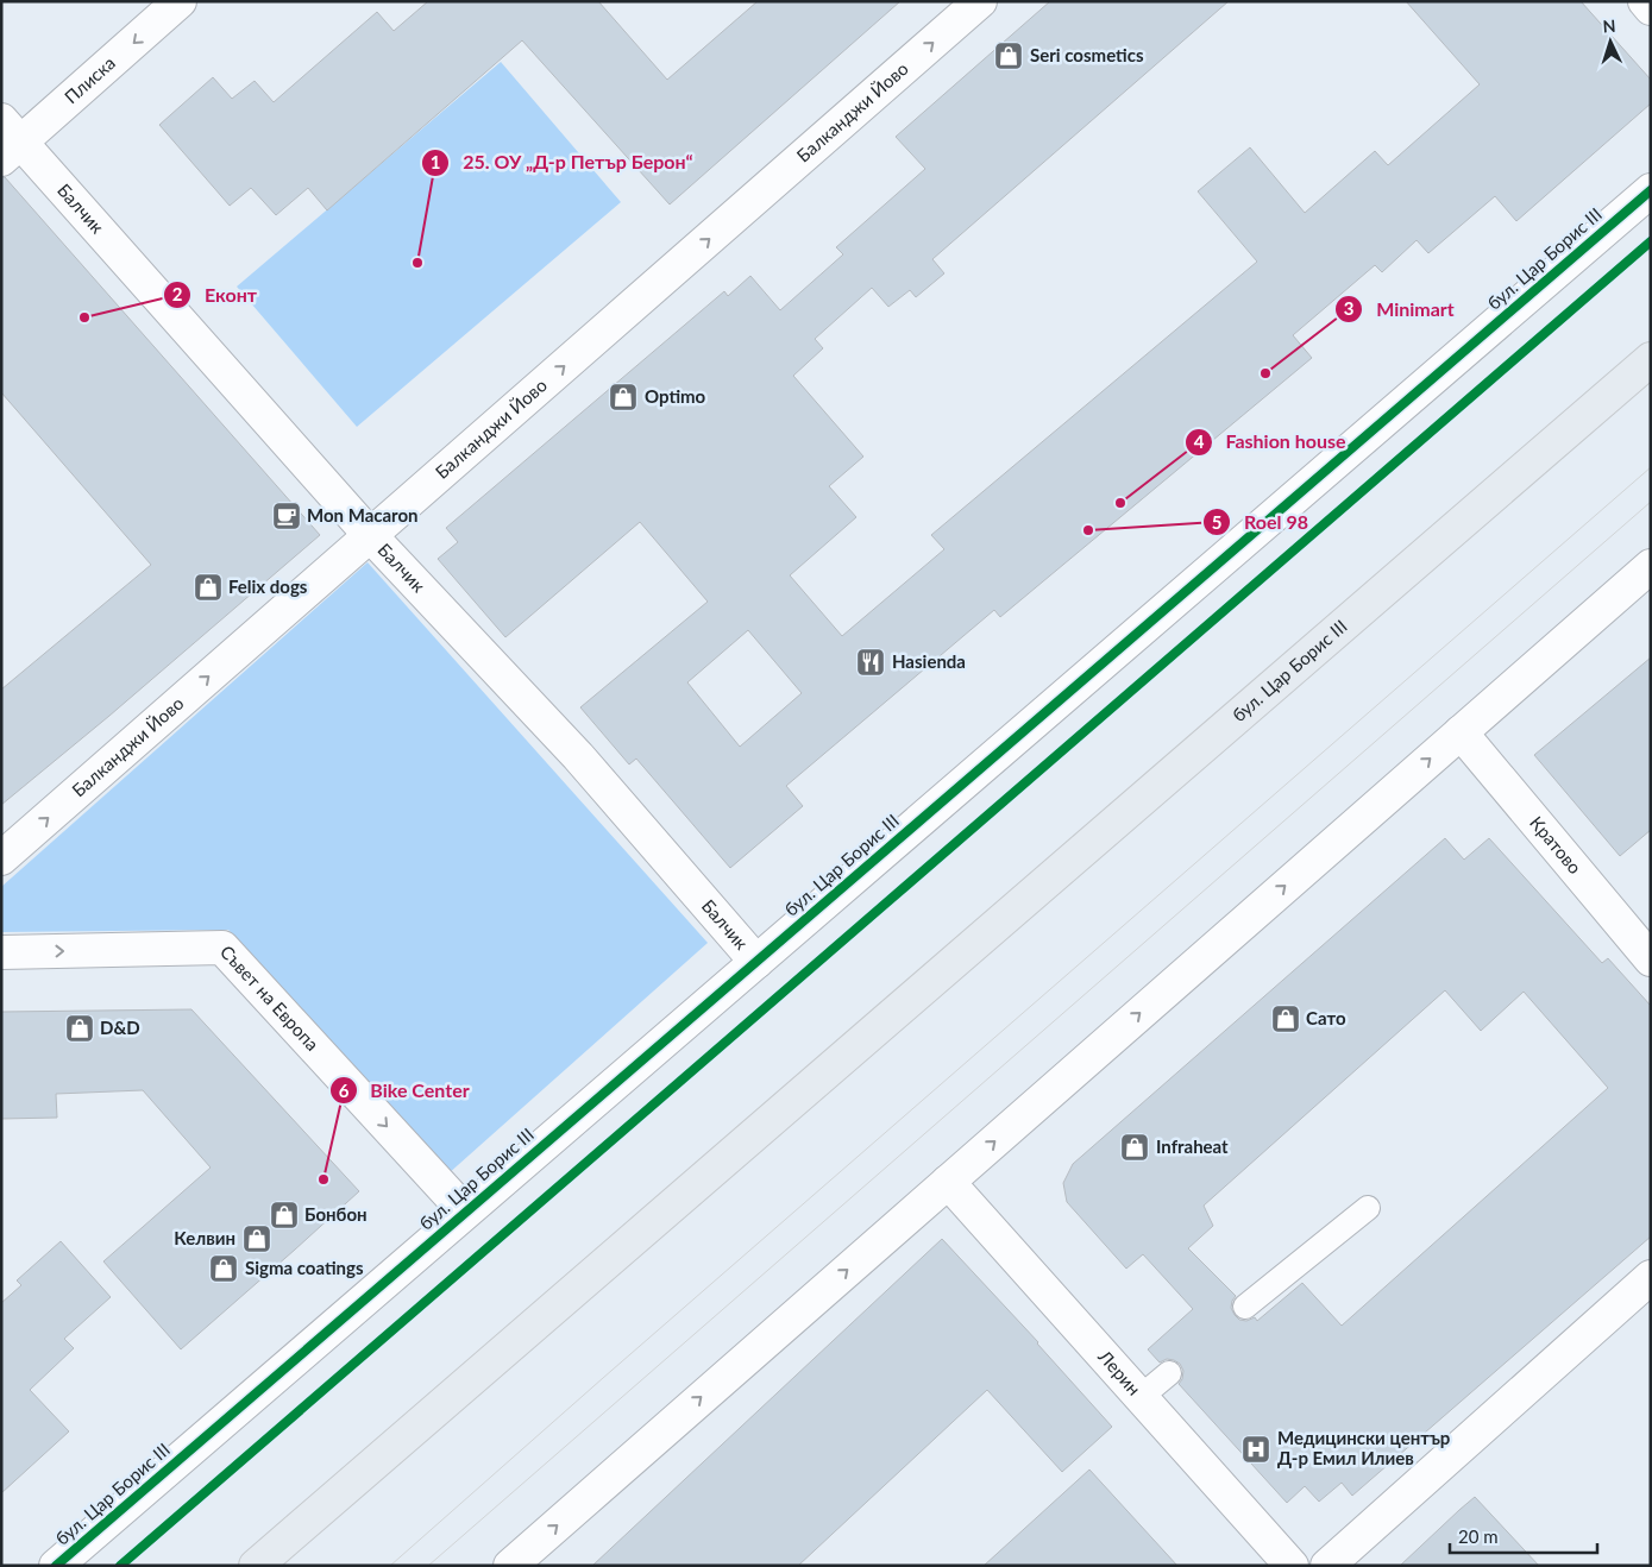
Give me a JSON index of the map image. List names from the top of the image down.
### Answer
{
  "streets": {
    "main road": ["бул. Цар Борис III"],
    "street": [
      "Плиска",
      "Балканджи Йово",
      "Балчик",
      "Кратово",
      "Съвет на Европа",
      "Лерин"
    ]
  },
  "crossings": [
    ["Плиска", "Балчик"],
    ["Балканджи Йово", "Балчик"],
    ["Балчик", "бул. Цар Борис III"],
    ["бул. Цар Борис III", "Съвет на Европа"]
  ],
  "one_way": ["Плиска", "Балканджи Йово", "Съвет на Европа"],
  "places": {
    "shop": [
      "Seri cosmetics",
      "Optimo",
      "Felix dogs",
      "Сато",
      "D&D",
      "Infraheat",
      "Бонбон",
      "Келвин",
      "Sigma coatings"
    ],
    "other": [
      "25. ОУ „Д-р Петър Берон“",
      "Еконт",
      "Minimart",
      "Fashion house",
      "Roel 98",
      "Bike Center"
    ],
    "cafe": ["Mon Macaron"],
    "restaurant": ["Hasienda"],
    "hospital": ["Медицински център Д-р Емил Илиев"]
  },
  "scale_bar": "20 m",
  "north": "top"
}
